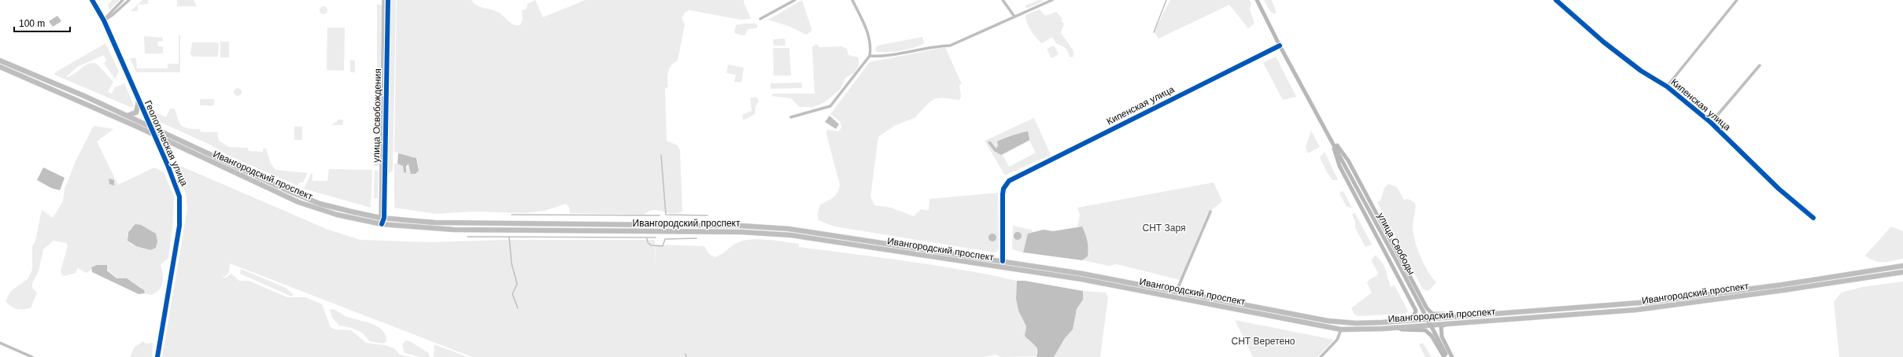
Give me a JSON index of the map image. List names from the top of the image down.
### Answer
{
  "streets": {
    "highway": ["Ивангородский проспект"],
    "main road": ["улица Свободы"],
    "street": ["Кипенская улица", "улица Освобождения", "Геологическая улица"]
  },
  "crossings": [
    ["Кипенская улица", "Ивангородский проспект"],
    ["Кипенская улица", "улица Свободы"],
    ["улица Освобождения", "Ивангородский проспект"],
    ["Геологическая улица", "Ивангородский проспект"],
    ["Ивангородский проспект", "улица Свободы"]
  ],
  "parks": ["СНТ Заря", "СНТ Веретено"],
  "scale_bar": "100 m"
}
